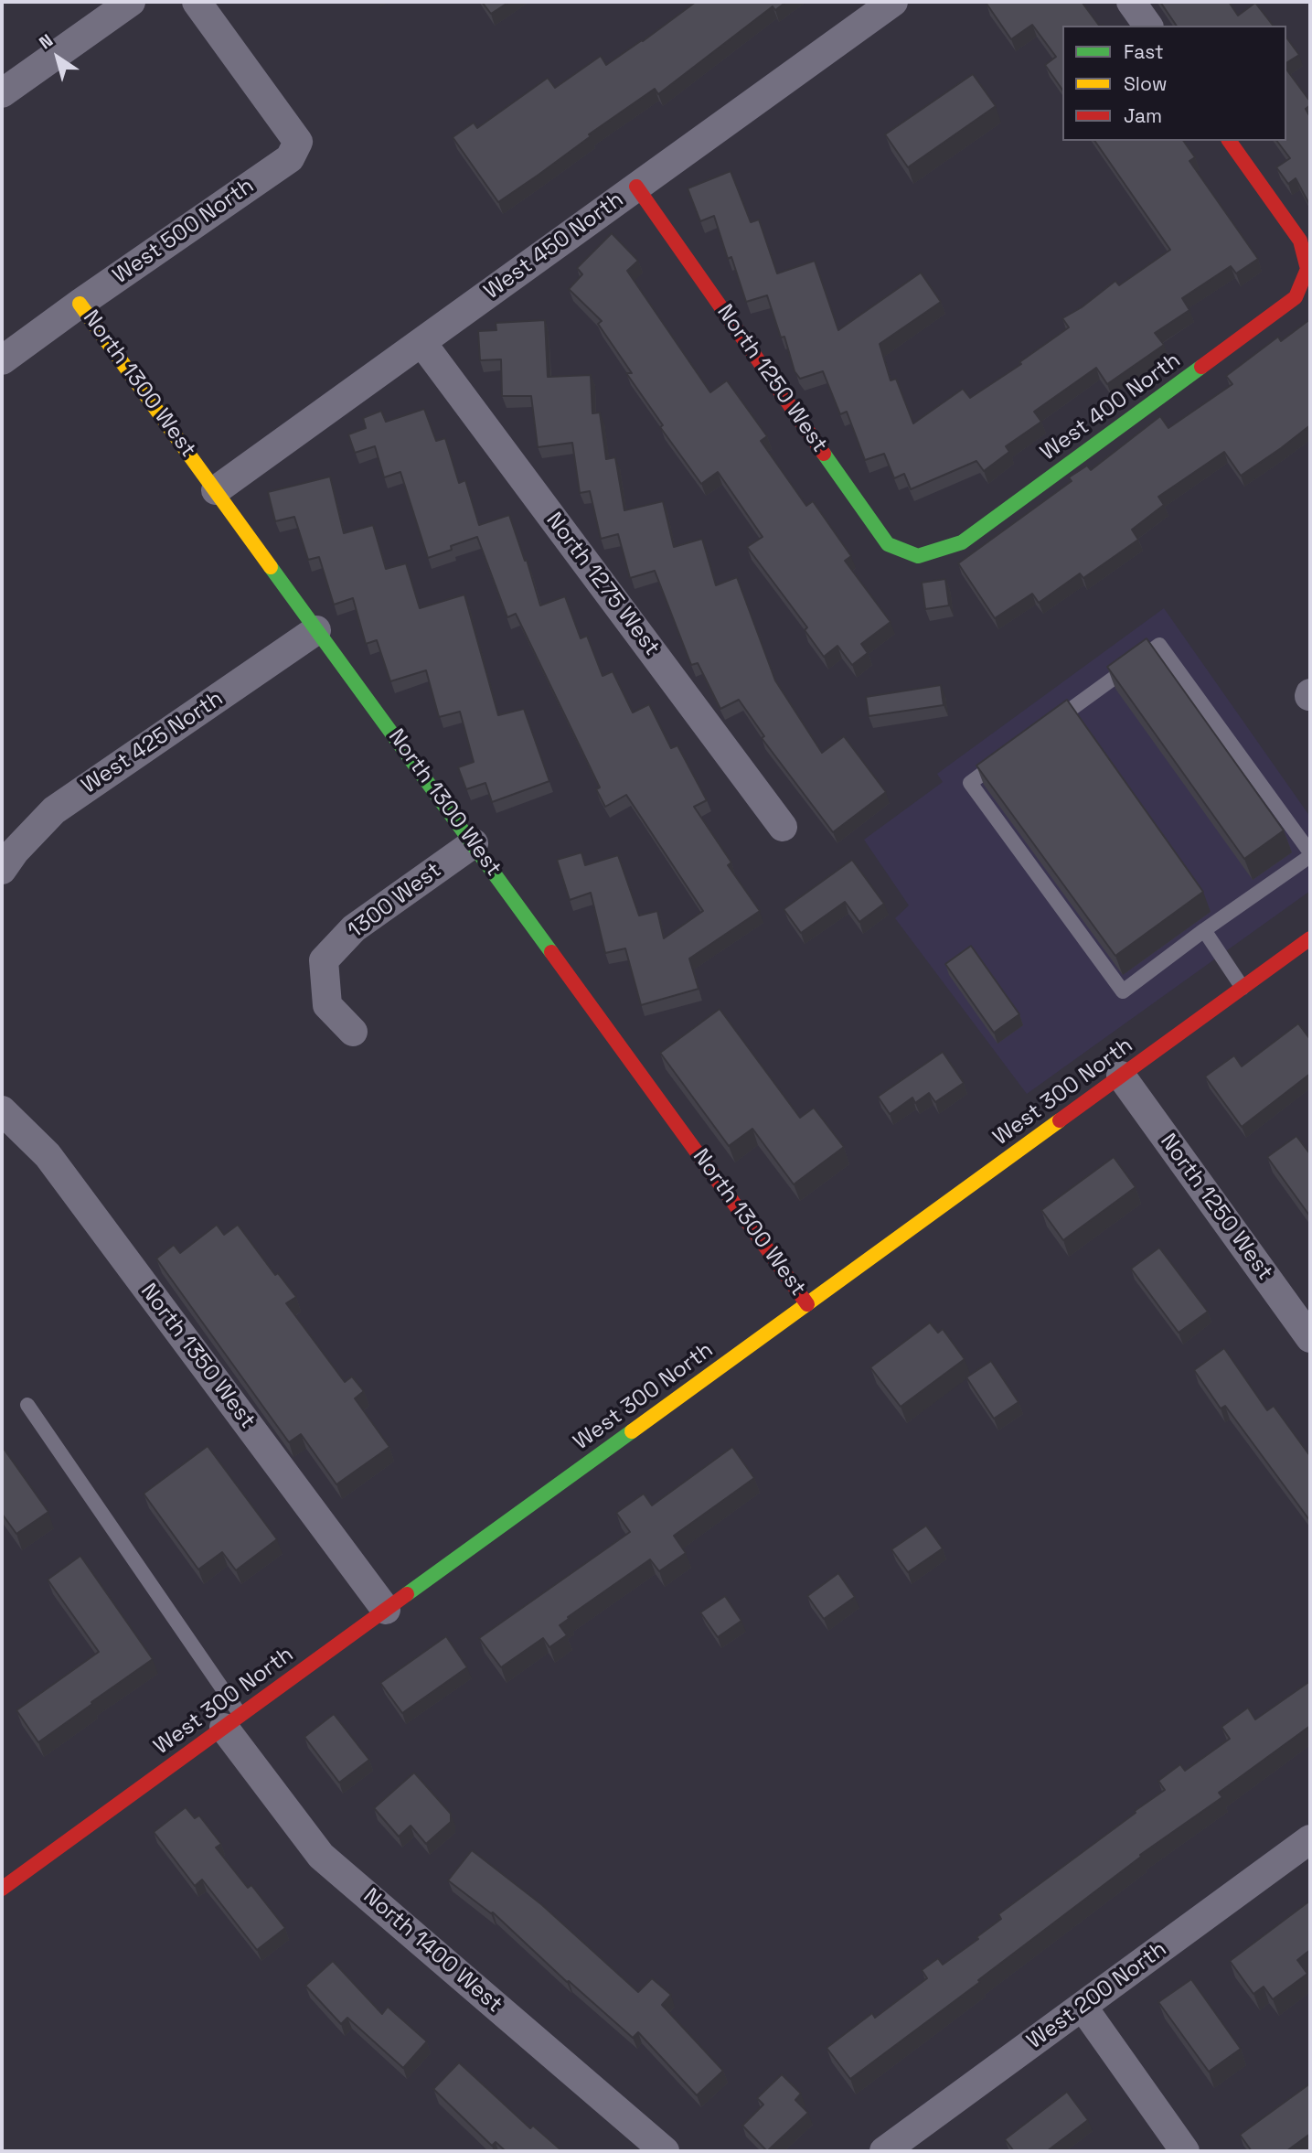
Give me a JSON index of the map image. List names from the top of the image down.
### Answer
{
  "streets": {
    "street": [
      "West 500 North",
      "West 450 North",
      "North 1250 West",
      "North 1300 West",
      "West 400 North",
      "North 1275 West",
      "West 425 North",
      "1300 West",
      "West 300 North",
      "North 1350 West",
      "North 1400 West",
      "West 200 North"
    ]
  },
  "crossings": [
    ["West 500 North", "North 1300 West"],
    ["West 450 North", "North 1250 West"],
    ["West 450 North", "North 1300 West"],
    ["West 450 North", "North 1275 West"],
    ["North 1250 West", "West 400 North"],
    ["North 1250 West", "West 300 North"],
    ["North 1300 West", "West 425 North"],
    ["North 1300 West", "1300 West"],
    ["North 1300 West", "West 300 North"],
    ["West 300 North", "North 1350 West"],
    ["West 300 North", "North 1400 West"]
  ],
  "legend": ["Fast", "Slow", "Jam"],
  "north": "top left"
}
